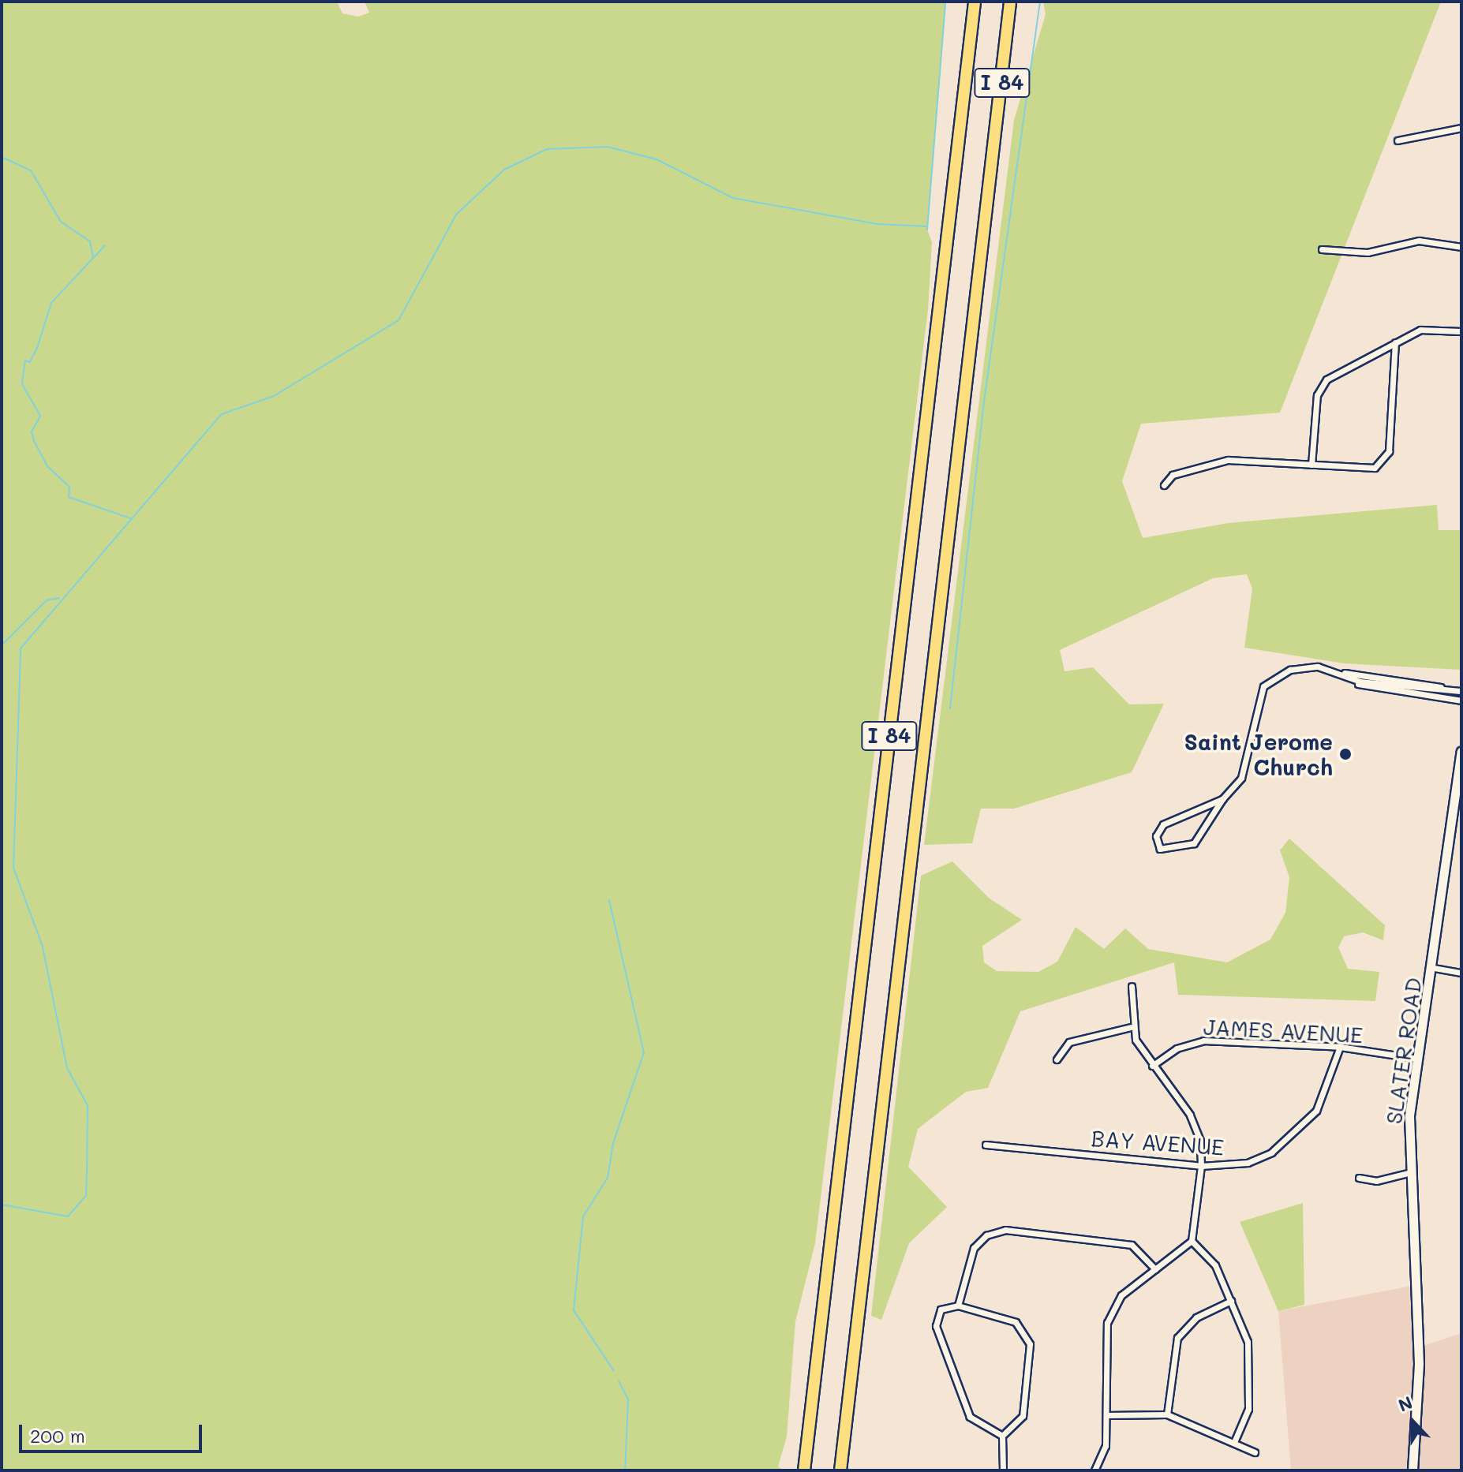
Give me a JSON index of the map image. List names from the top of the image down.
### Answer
{
  "streets": {
    "highway": ["I 84"],
    "main road": ["SLATER ROAD"],
    "street": ["JAMES AVENUE", "BAY AVENUE"]
  },
  "crossings": [
    ["JAMES AVENUE", "SLATER ROAD"],
    ["JAMES AVENUE", "BAY AVENUE"]
  ],
  "places": ["Saint Jerome Church"],
  "scale_bar": "200 m",
  "north": "top"
}
